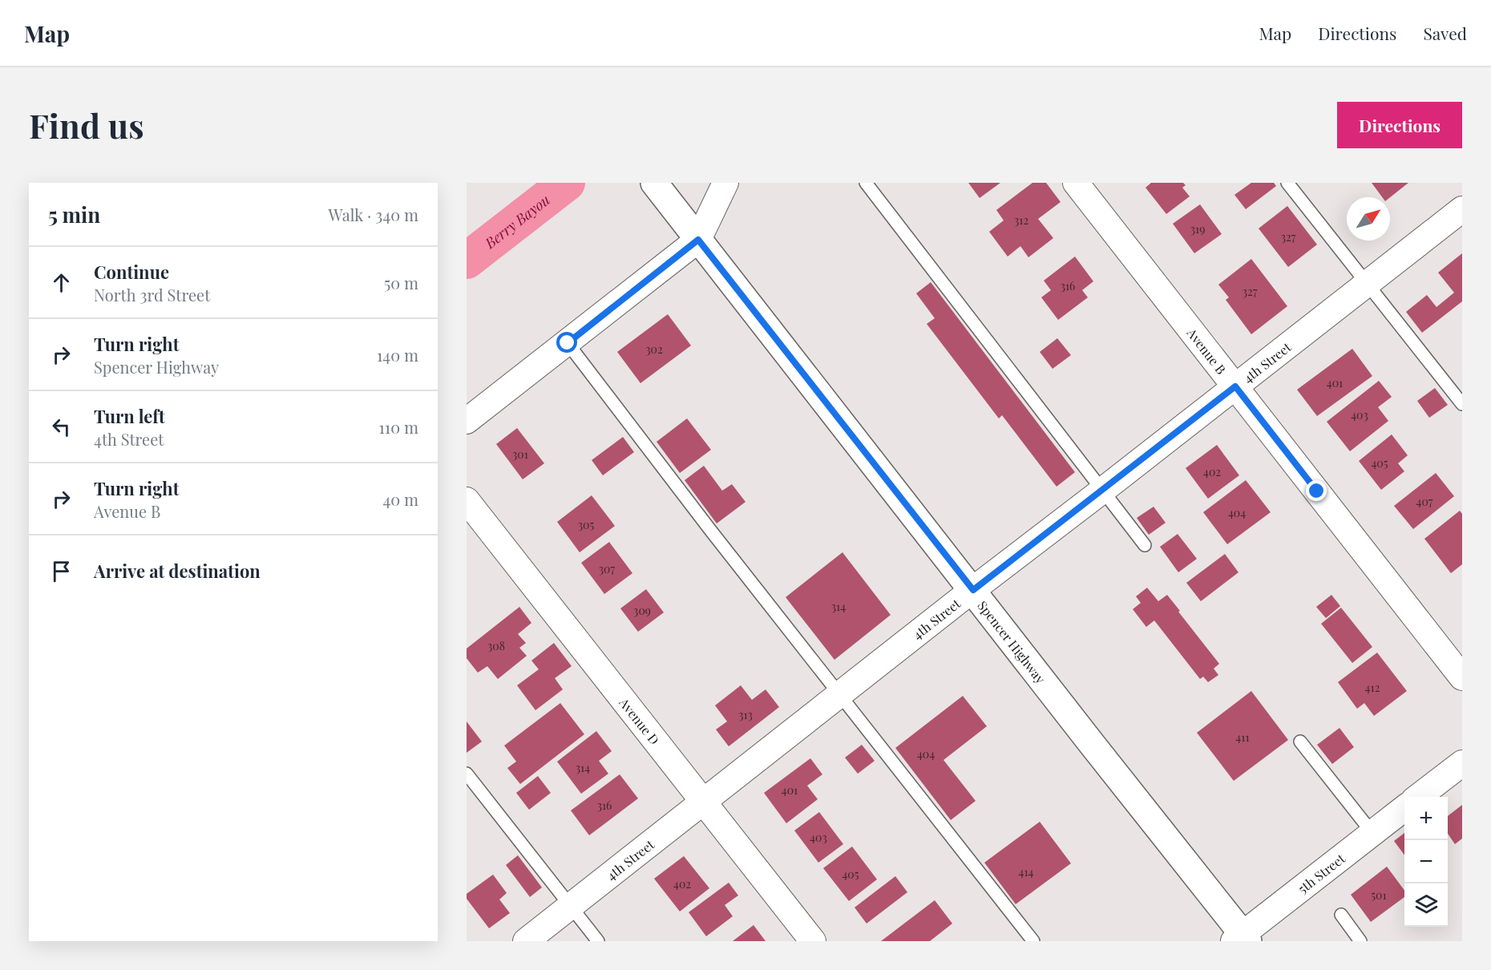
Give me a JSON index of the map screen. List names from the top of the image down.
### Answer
{
  "streets": {
    "main road": ["Spencer Highway"],
    "street": [
      "Avenue B",
      "4th Street",
      "Avenue D",
      "5th Street"
    ]
  },
  "crossings": [
    ["Avenue B", "4th Street"],
    ["4th Street", "Spencer Highway"],
    ["4th Street", "Avenue D"],
    ["Spencer Highway", "5th Street"]
  ],
  "water": ["Berry Bayou"],
  "house_numbers": [
    "312",
    "319",
    "327",
    "316",
    "327",
    "302",
    "401",
    "403",
    "301",
    "405",
    "402",
    "407",
    "404",
    "305",
    "307",
    "314",
    "309",
    "308",
    "412",
    "313",
    "411",
    "404",
    "314",
    "401",
    "316",
    "403",
    "414",
    "405",
    "402",
    "501"
  ],
  "north": "top right",
  "page": {
    "header": "Map",
    "nav": ["Map", "Directions", "Saved"],
    "buttons": "Directions",
    "title": "Find us",
    "heading": ["5 min", "Walk · 340 m"],
    "list": [
      ["Continue", "North 3rd Street", "50 m"],
      ["Turn right", "Spencer Highway", "140 m"],
      ["Turn left", "4th Street", "110 m"],
      ["Turn right", "Avenue B", "40 m"],
      "Arrive at destination"
    ],
    "map_buttons": ["+", "−"]
  }
}
